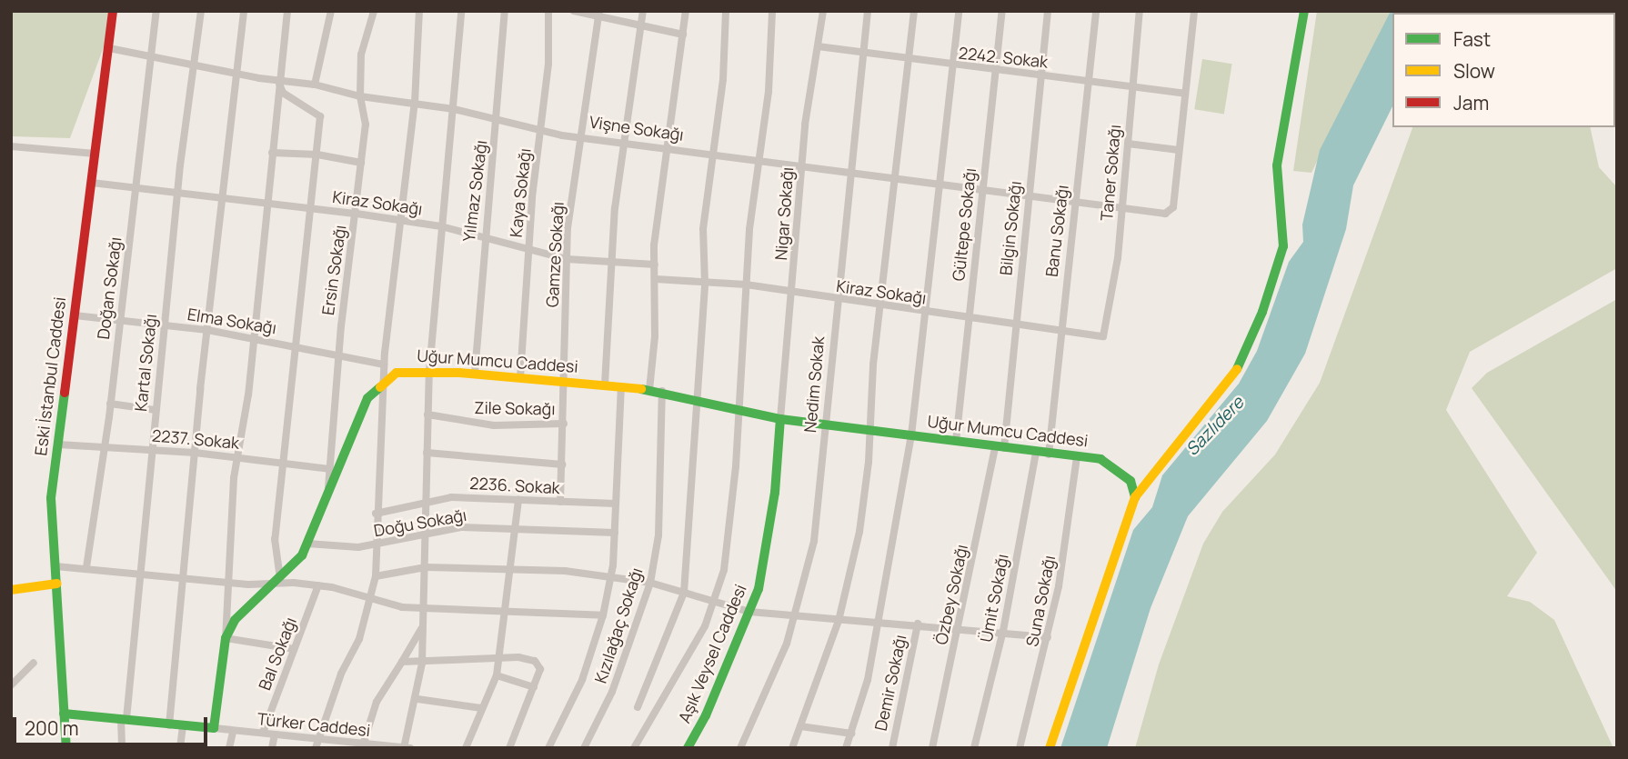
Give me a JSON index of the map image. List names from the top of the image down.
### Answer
{
  "streets": {
    "street": [
      "2242. Sokak",
      "Vişne Sokağı",
      "Taner Sokağı",
      "Yılmaz Sokağı",
      "Kaya Sokağı",
      "Kiraz Sokağı",
      "Nigar Sokağı",
      "Gültepe Sokağı",
      "Bilgin Sokağı",
      "Banu Sokağı",
      "Gamze Sokağı",
      "Ersin Sokağı",
      "Doğan Sokağı",
      "Elma Sokağı",
      "Uğur Mumcu Caddesi",
      "Kartal Sokağı",
      "Eski İstanbul Caddesi",
      "Nedim Sokak",
      "Zile Sokağı",
      "2237. Sokak",
      "2236. Sokak",
      "Doğu Sokağı",
      "Özbey Sokağı",
      "Ümit Sokağı",
      "Suna Sokağı",
      "Kızılağaç Sokağı",
      "Bal Sokağı",
      "Aşık Veysel Caddesi",
      "Demir Sokağı",
      "Türker Caddesi"
    ]
  },
  "crossings": [
    ["2242. Sokak", "Taner Sokağı"],
    ["2242. Sokak", "Nigar Sokağı"],
    ["2242. Sokak", "Gültepe Sokağı"],
    ["2242. Sokak", "Bilgin Sokağı"],
    ["2242. Sokak", "Banu Sokağı"],
    ["2242. Sokak", "Nedim Sokak"],
    ["Vişne Sokağı", "Taner Sokağı"],
    ["Vişne Sokağı", "Yılmaz Sokağı"],
    ["Vişne Sokağı", "Kaya Sokağı"],
    ["Vişne Sokağı", "Nigar Sokağı"],
    ["Vişne Sokağı", "Gültepe Sokağı"],
    ["Vişne Sokağı", "Bilgin Sokağı"],
    ["Vişne Sokağı", "Banu Sokağı"],
    ["Vişne Sokağı", "Gamze Sokağı"],
    ["Vişne Sokağı", "Ersin Sokağı"],
    ["Vişne Sokağı", "Doğan Sokağı"],
    ["Vişne Sokağı", "Kartal Sokağı"],
    ["Vişne Sokağı", "Eski İstanbul Caddesi"],
    ["Vişne Sokağı", "Nedim Sokak"],
    ["Taner Sokağı", "Kiraz Sokağı"],
    ["Yılmaz Sokağı", "Kiraz Sokağı"],
    ["Yılmaz Sokağı", "Uğur Mumcu Caddesi"],
    ["Kaya Sokağı", "Kiraz Sokağı"],
    ["Kaya Sokağı", "Uğur Mumcu Caddesi"],
    ["Kiraz Sokağı", "Nigar Sokağı"],
    ["Kiraz Sokağı", "Gültepe Sokağı"],
    ["Kiraz Sokağı", "Bilgin Sokağı"],
    ["Kiraz Sokağı", "Banu Sokağı"],
    ["Kiraz Sokağı", "Gamze Sokağı"],
    ["Kiraz Sokağı", "Ersin Sokağı"],
    ["Kiraz Sokağı", "Doğan Sokağı"],
    ["Kiraz Sokağı", "Kartal Sokağı"],
    ["Kiraz Sokağı", "Eski İstanbul Caddesi"],
    ["Kiraz Sokağı", "Nedim Sokak"],
    ["Nigar Sokağı", "Uğur Mumcu Caddesi"],
    ["Nigar Sokağı", "Aşık Veysel Caddesi"],
    ["Gültepe Sokağı", "Uğur Mumcu Caddesi"],
    ["Bilgin Sokağı", "Uğur Mumcu Caddesi"],
    ["Bilgin Sokağı", "Özbey Sokağı"],
    ["Banu Sokağı", "Uğur Mumcu Caddesi"],
    ["Gamze Sokağı", "Uğur Mumcu Caddesi"],
    ["Gamze Sokağı", "Zile Sokağı"],
    ["Gamze Sokağı", "2236. Sokak"],
    ["Ersin Sokağı", "Elma Sokağı"],
    ["Ersin Sokağı", "2237. Sokak"],
    ["Doğan Sokağı", "Elma Sokağı"],
    ["Doğan Sokağı", "2237. Sokak"],
    ["Elma Sokağı", "Kartal Sokağı"],
    ["Elma Sokağı", "Eski İstanbul Caddesi"],
    ["Uğur Mumcu Caddesi", "Nedim Sokak"],
    ["Uğur Mumcu Caddesi", "Özbey Sokağı"],
    ["Uğur Mumcu Caddesi", "Ümit Sokağı"],
    ["Uğur Mumcu Caddesi", "Suna Sokağı"],
    ["Uğur Mumcu Caddesi", "Kızılağaç Sokağı"],
    ["Uğur Mumcu Caddesi", "Aşık Veysel Caddesi"],
    ["Kartal Sokağı", "2237. Sokak"],
    ["Eski İstanbul Caddesi", "2237. Sokak"],
    ["Bal Sokağı", "Türker Caddesi"]
  ],
  "water": ["Sazlıdere"],
  "legend": ["Fast", "Slow", "Jam"],
  "scale_bar": "200 m"
}
